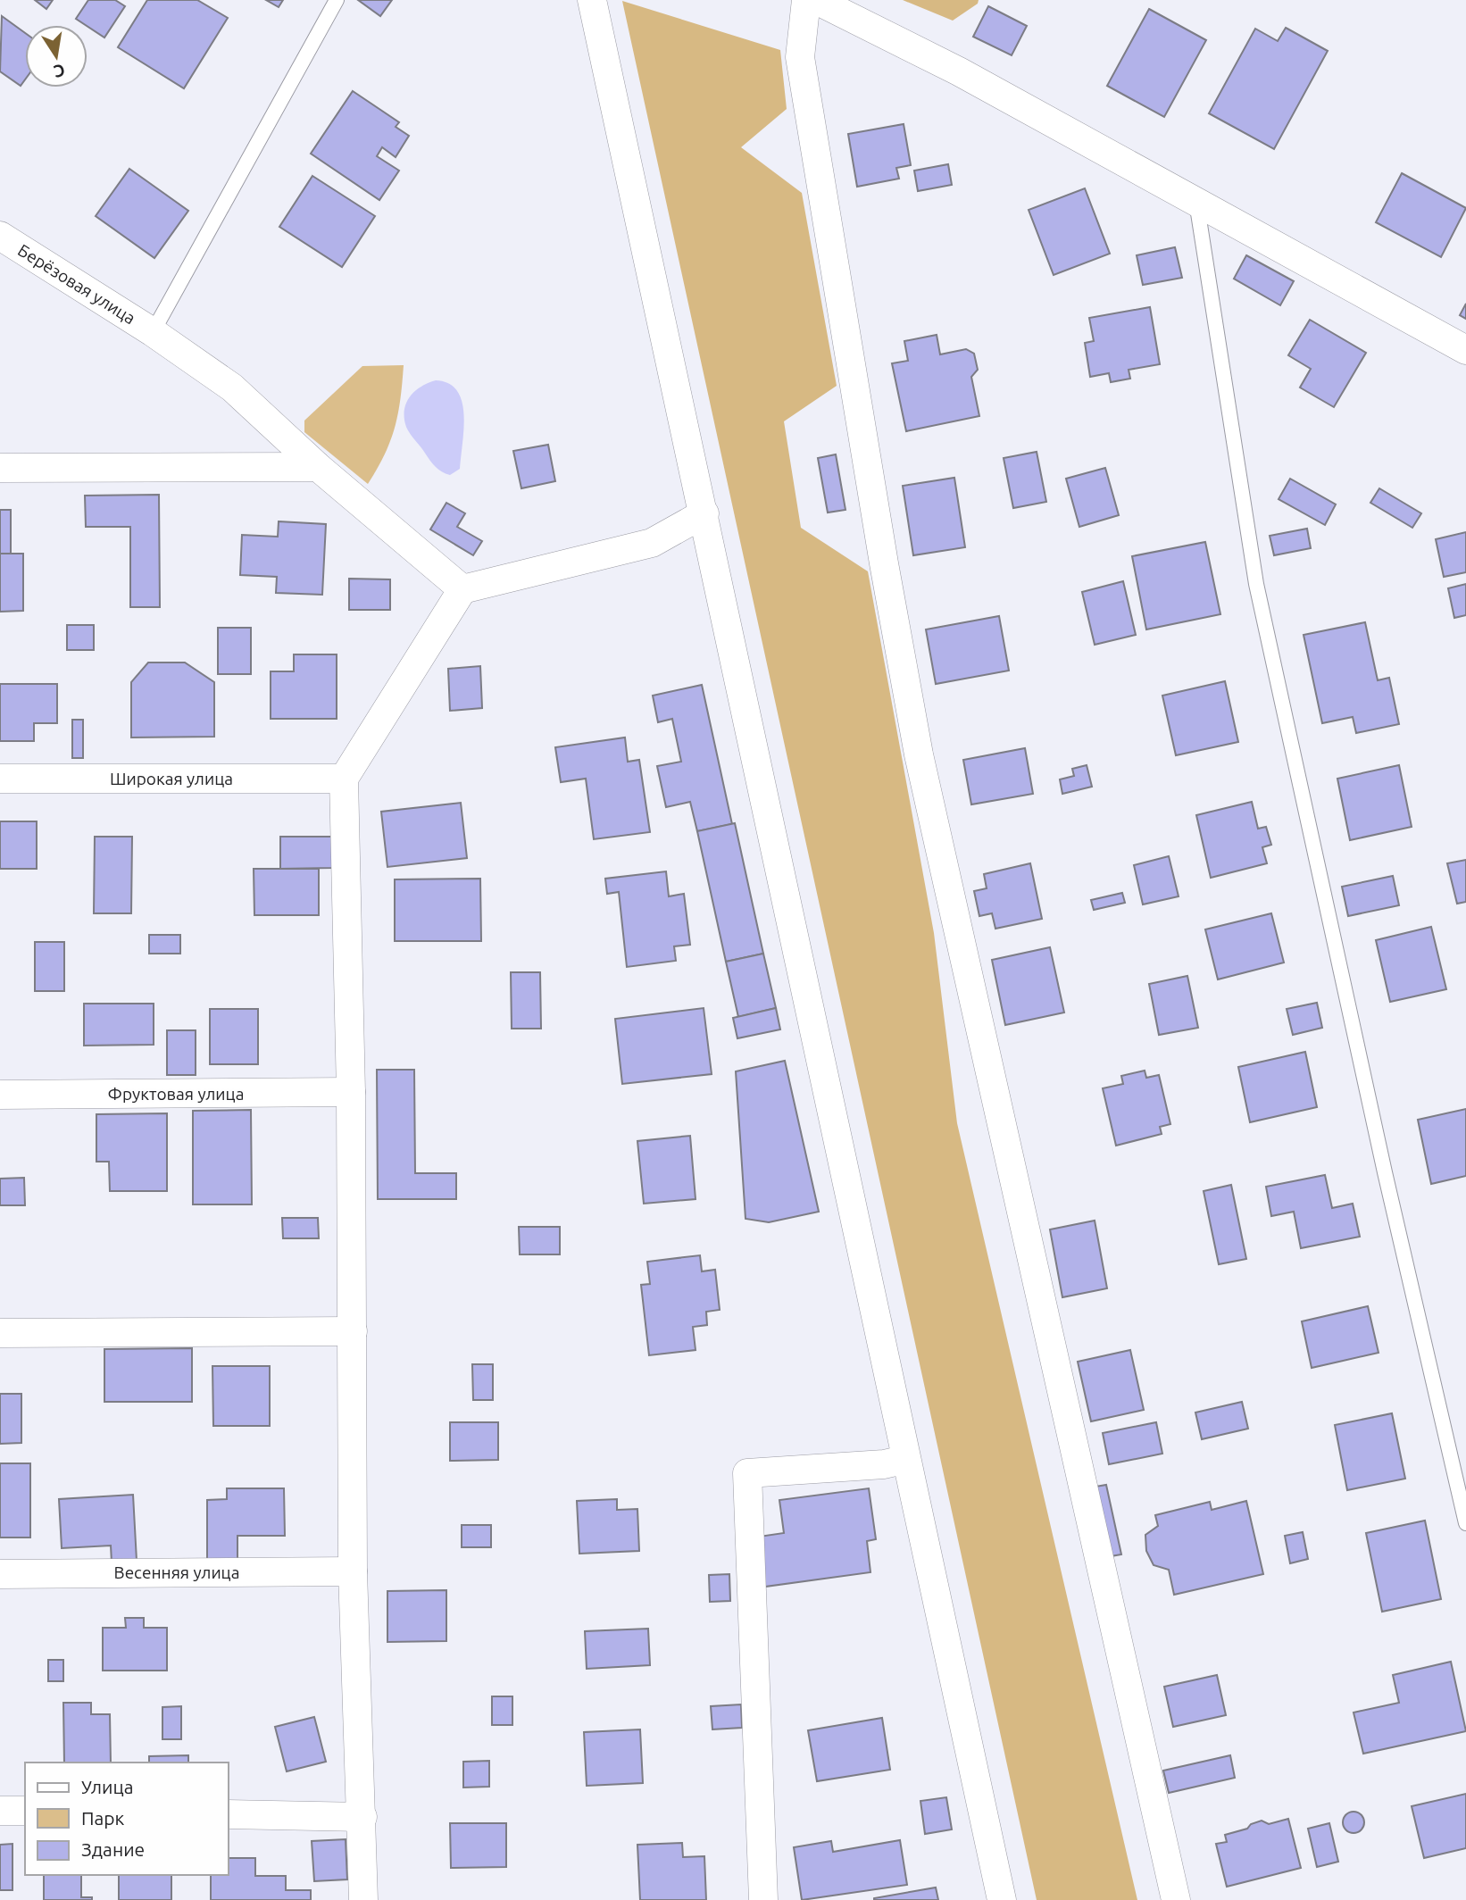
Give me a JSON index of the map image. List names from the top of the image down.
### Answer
{
  "streets": {
    "street": [
      "Берёзовая улица",
      "Широкая улица",
      "Фруктовая улица",
      "Весенняя улица"
    ]
  },
  "legend": ["Улица", "Парк", "Здание"],
  "north": "bottom"
}
